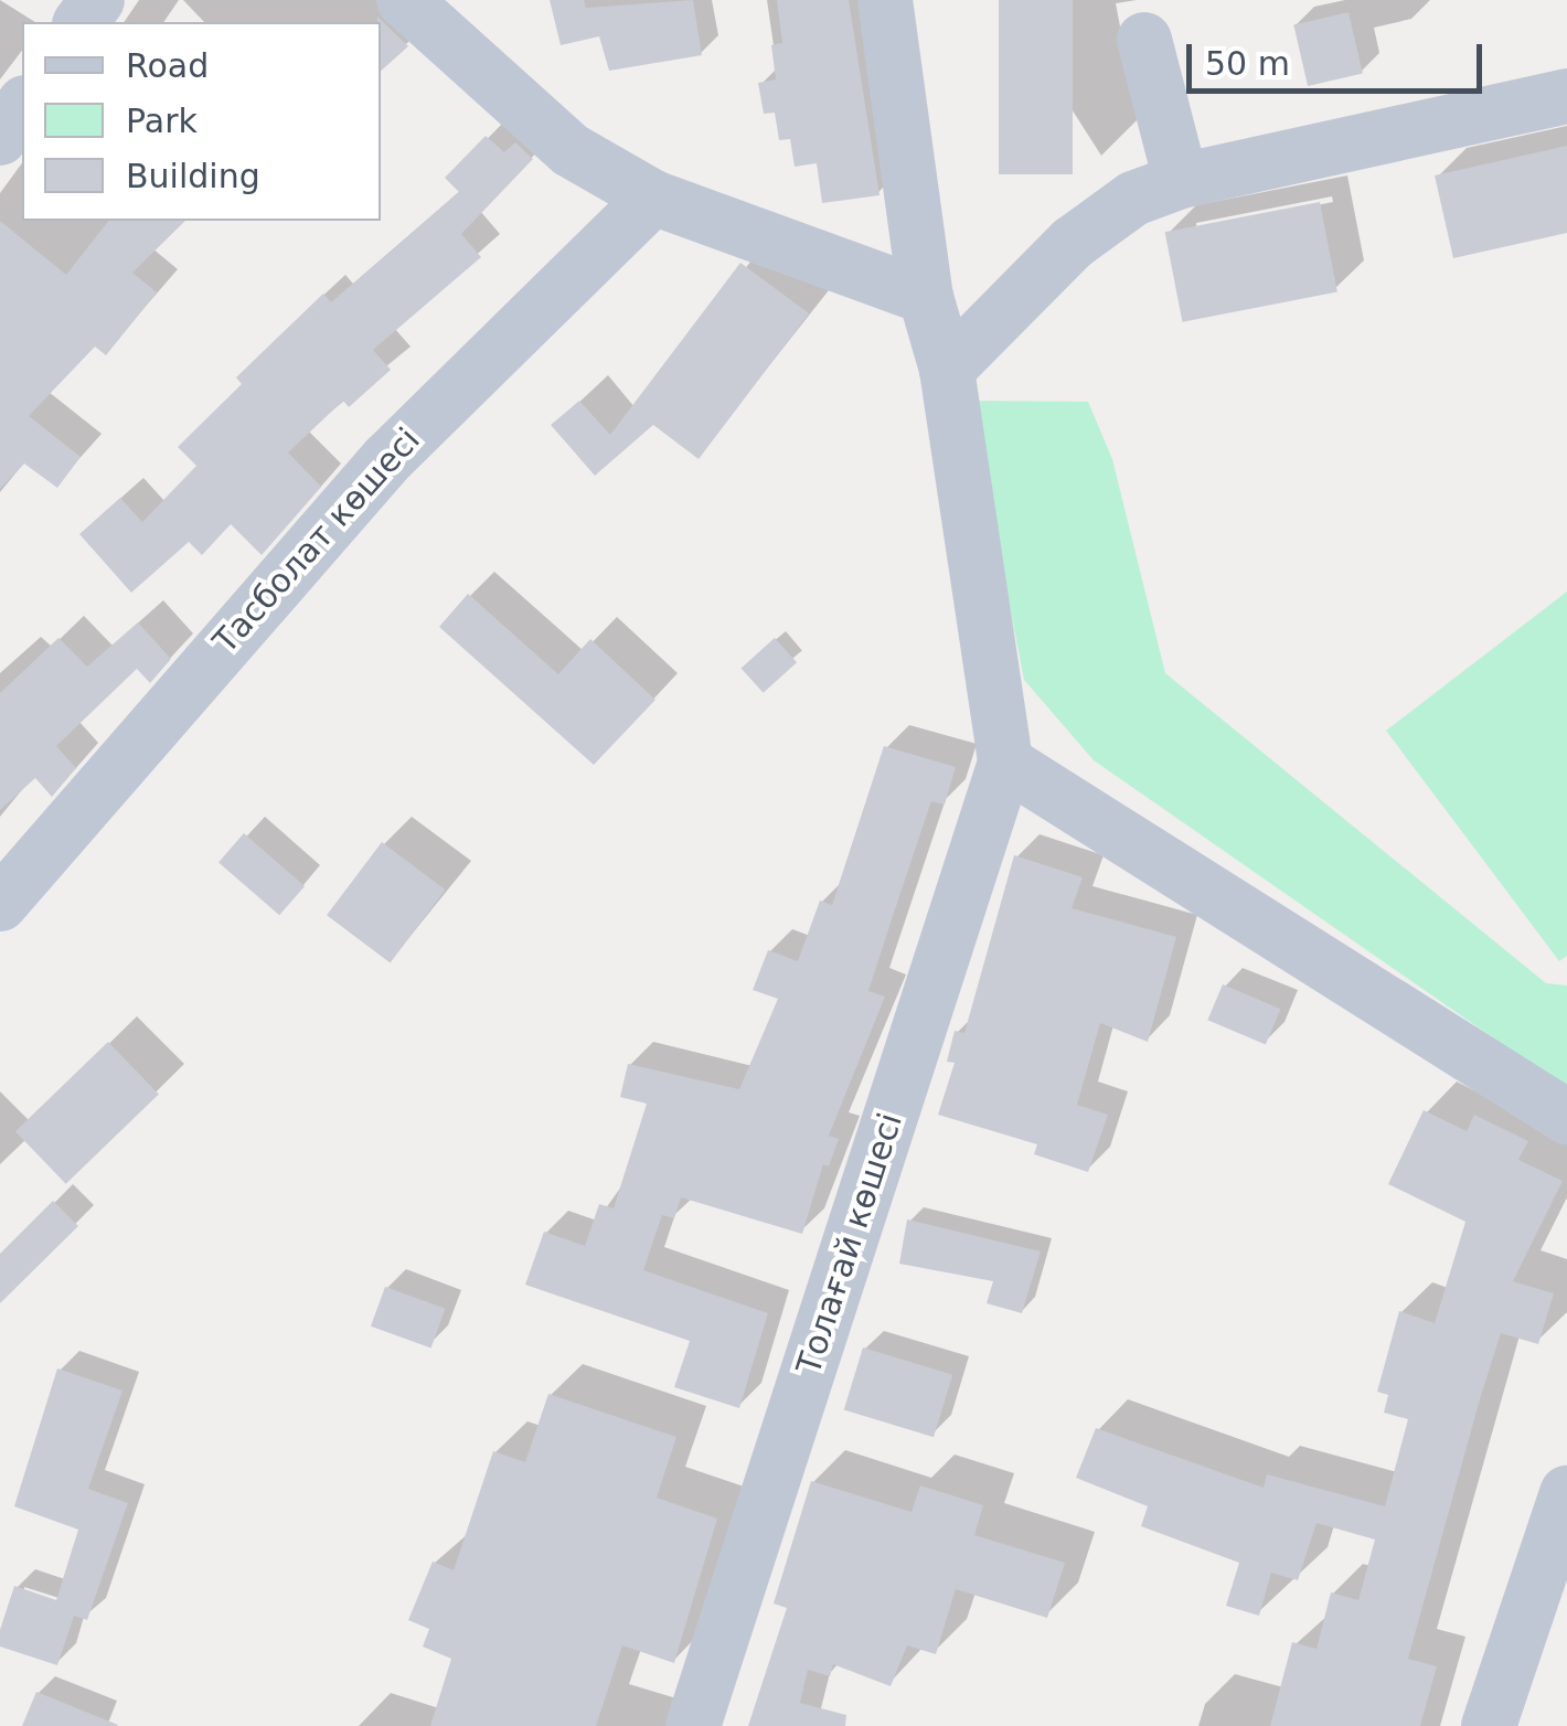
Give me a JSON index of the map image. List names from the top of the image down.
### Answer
{
  "streets": {
    "street": ["Тасболат көшесі", "Толағай көшесі"]
  },
  "legend": ["Road", "Park", "Building"],
  "scale_bar": "50 m"
}
